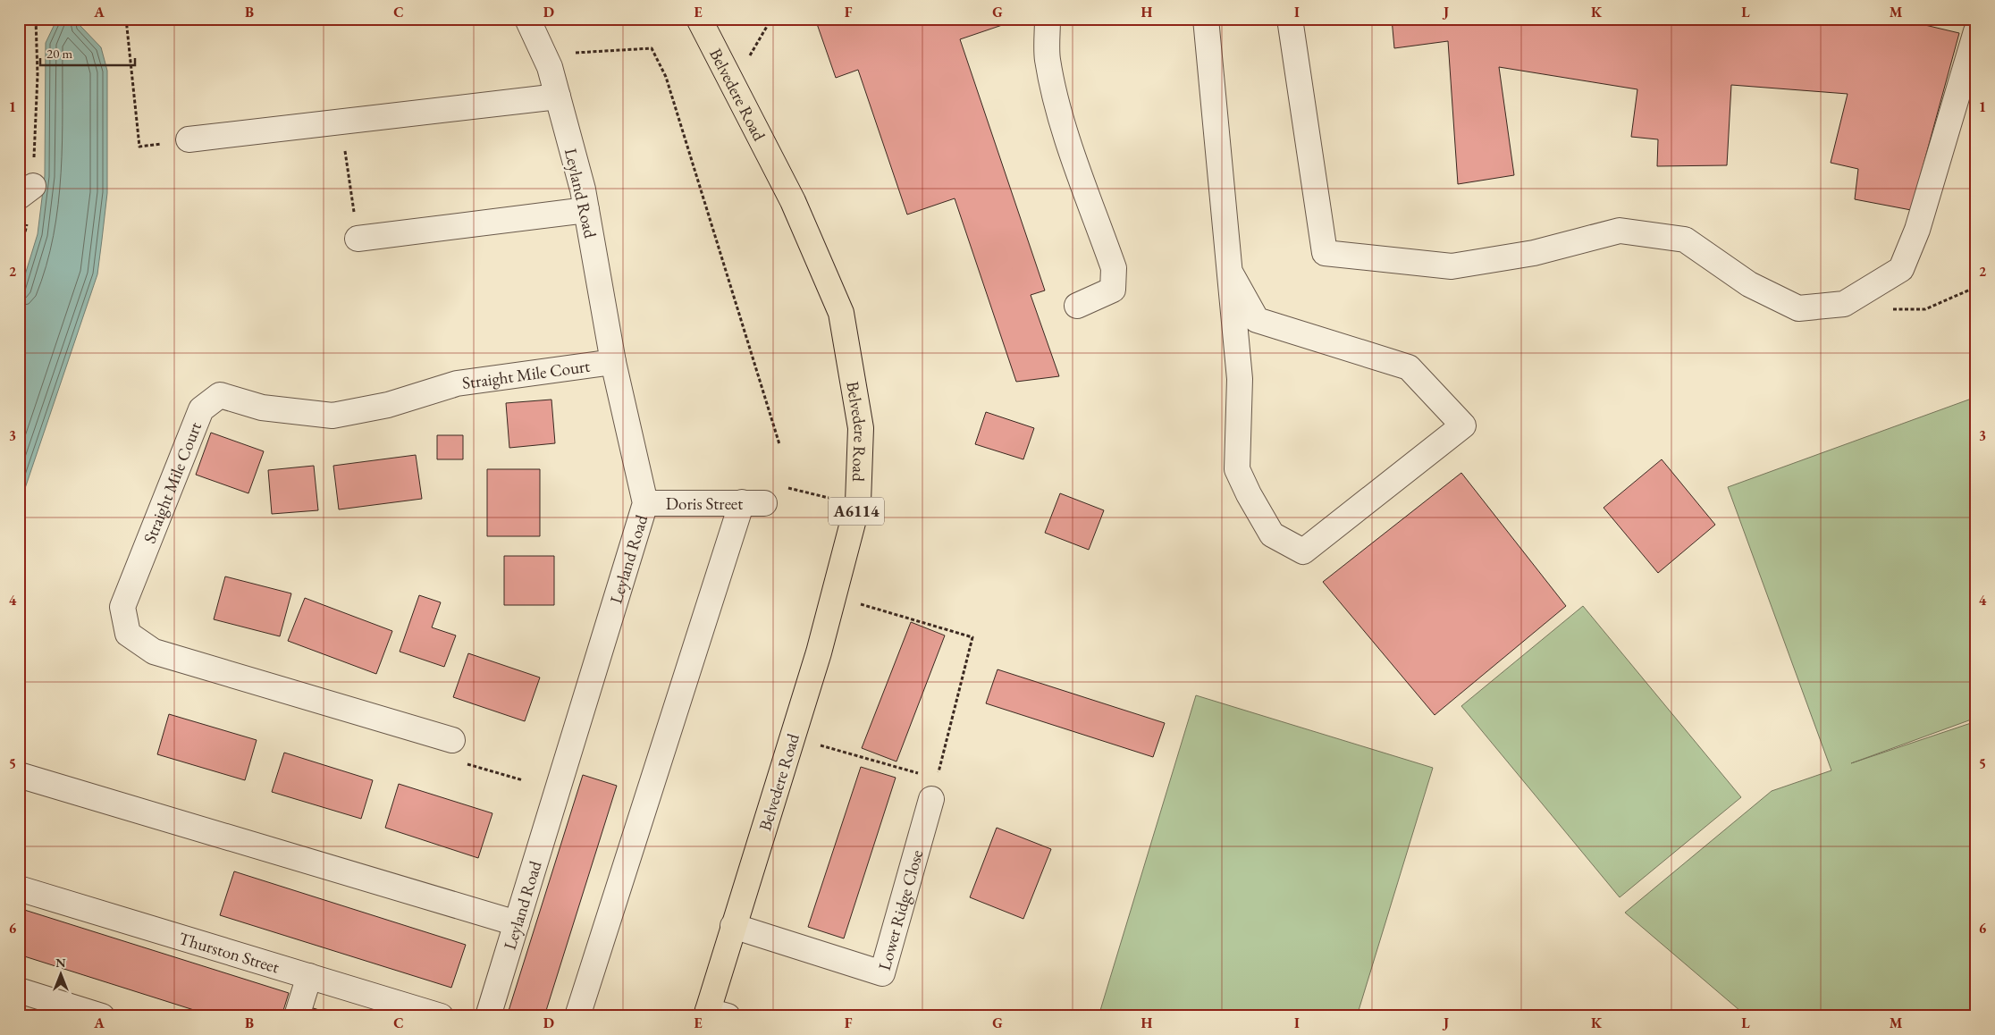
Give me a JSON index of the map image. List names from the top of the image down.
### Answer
{
  "streets": {
    "highway": ["Belvedere Road", "A6114"],
    "street": [
      "Leyland Road",
      "Straight Mile Court",
      "Doris Street",
      "Lower Ridge Close",
      "Thurston Street"
    ]
  },
  "crossings": [
    ["Belvedere Road", "Lower Ridge Close"],
    ["Leyland Road", "Straight Mile Court"],
    ["Leyland Road", "Doris Street"]
  ],
  "scale_bar": "20 m",
  "north": "top",
  "grid": {
    "columns": [
      "A",
      "B",
      "C",
      "D",
      "E",
      "F",
      "G",
      "H",
      "I",
      "J",
      "K",
      "L",
      "M"
    ],
    "rows": [
      "1",
      "2",
      "3",
      "4",
      "5",
      "6"
    ]
  }
}
